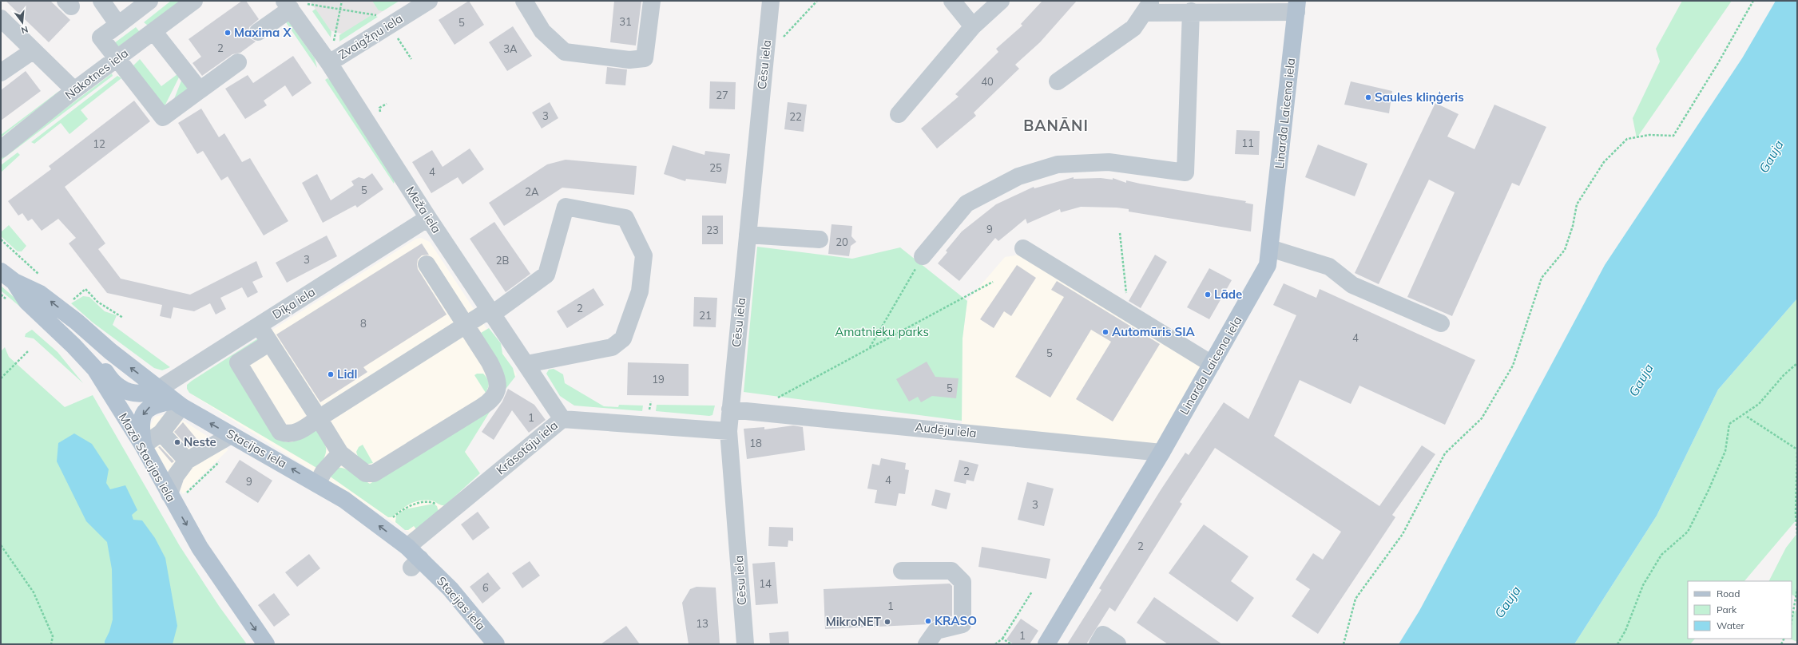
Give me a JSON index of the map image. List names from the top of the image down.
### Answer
{
  "streets": {
    "main road": ["Linarda Laicena iela", "Stacijas iela", "Mazā Stacijas iela"],
    "street": [
      "Zvaigžņu iela",
      "Cēsu iela",
      "Nākotnes iela",
      "Meža iela",
      "Dīķa iela",
      "Audēju iela",
      "Krāsotāju iela"
    ]
  },
  "crossings": [
    ["Zvaigžņu iela", "Meža iela"],
    ["Cēsu iela", "Audēju iela"],
    ["Cēsu iela", "Krāsotāju iela"],
    ["Linarda Laicena iela", "Audēju iela"],
    ["Meža iela", "Dīķa iela"],
    ["Meža iela", "Krāsotāju iela"],
    ["Dīķa iela", "Stacijas iela"],
    ["Krāsotāju iela", "Stacijas iela"],
    ["Stacijas iela", "Mazā Stacijas iela"]
  ],
  "one_way": ["Mazā Stacijas iela"],
  "districts": ["BANĀNI"],
  "water": ["Gauja"],
  "parks": ["Amatnieku parks"],
  "places": [
    "Maxima X",
    "Saules kliņģeris",
    "Lāde",
    "Automūris SIA",
    "Lidl",
    "Neste",
    "KRASO",
    "MikroNET"
  ],
  "house_numbers": [
    "31",
    "5",
    "2",
    "3A",
    "40",
    "27",
    "3",
    "22",
    "11",
    "12",
    "25",
    "4",
    "5",
    "2A",
    "9",
    "23",
    "20",
    "3",
    "2B",
    "2",
    "21",
    "8",
    "4",
    "5",
    "19",
    "5",
    "1",
    "18",
    "2",
    "4",
    "9",
    "3",
    "2",
    "14",
    "6",
    "1",
    "13",
    "1"
  ],
  "legend": ["Road", "Park", "Water"],
  "north": "bottom"
}
